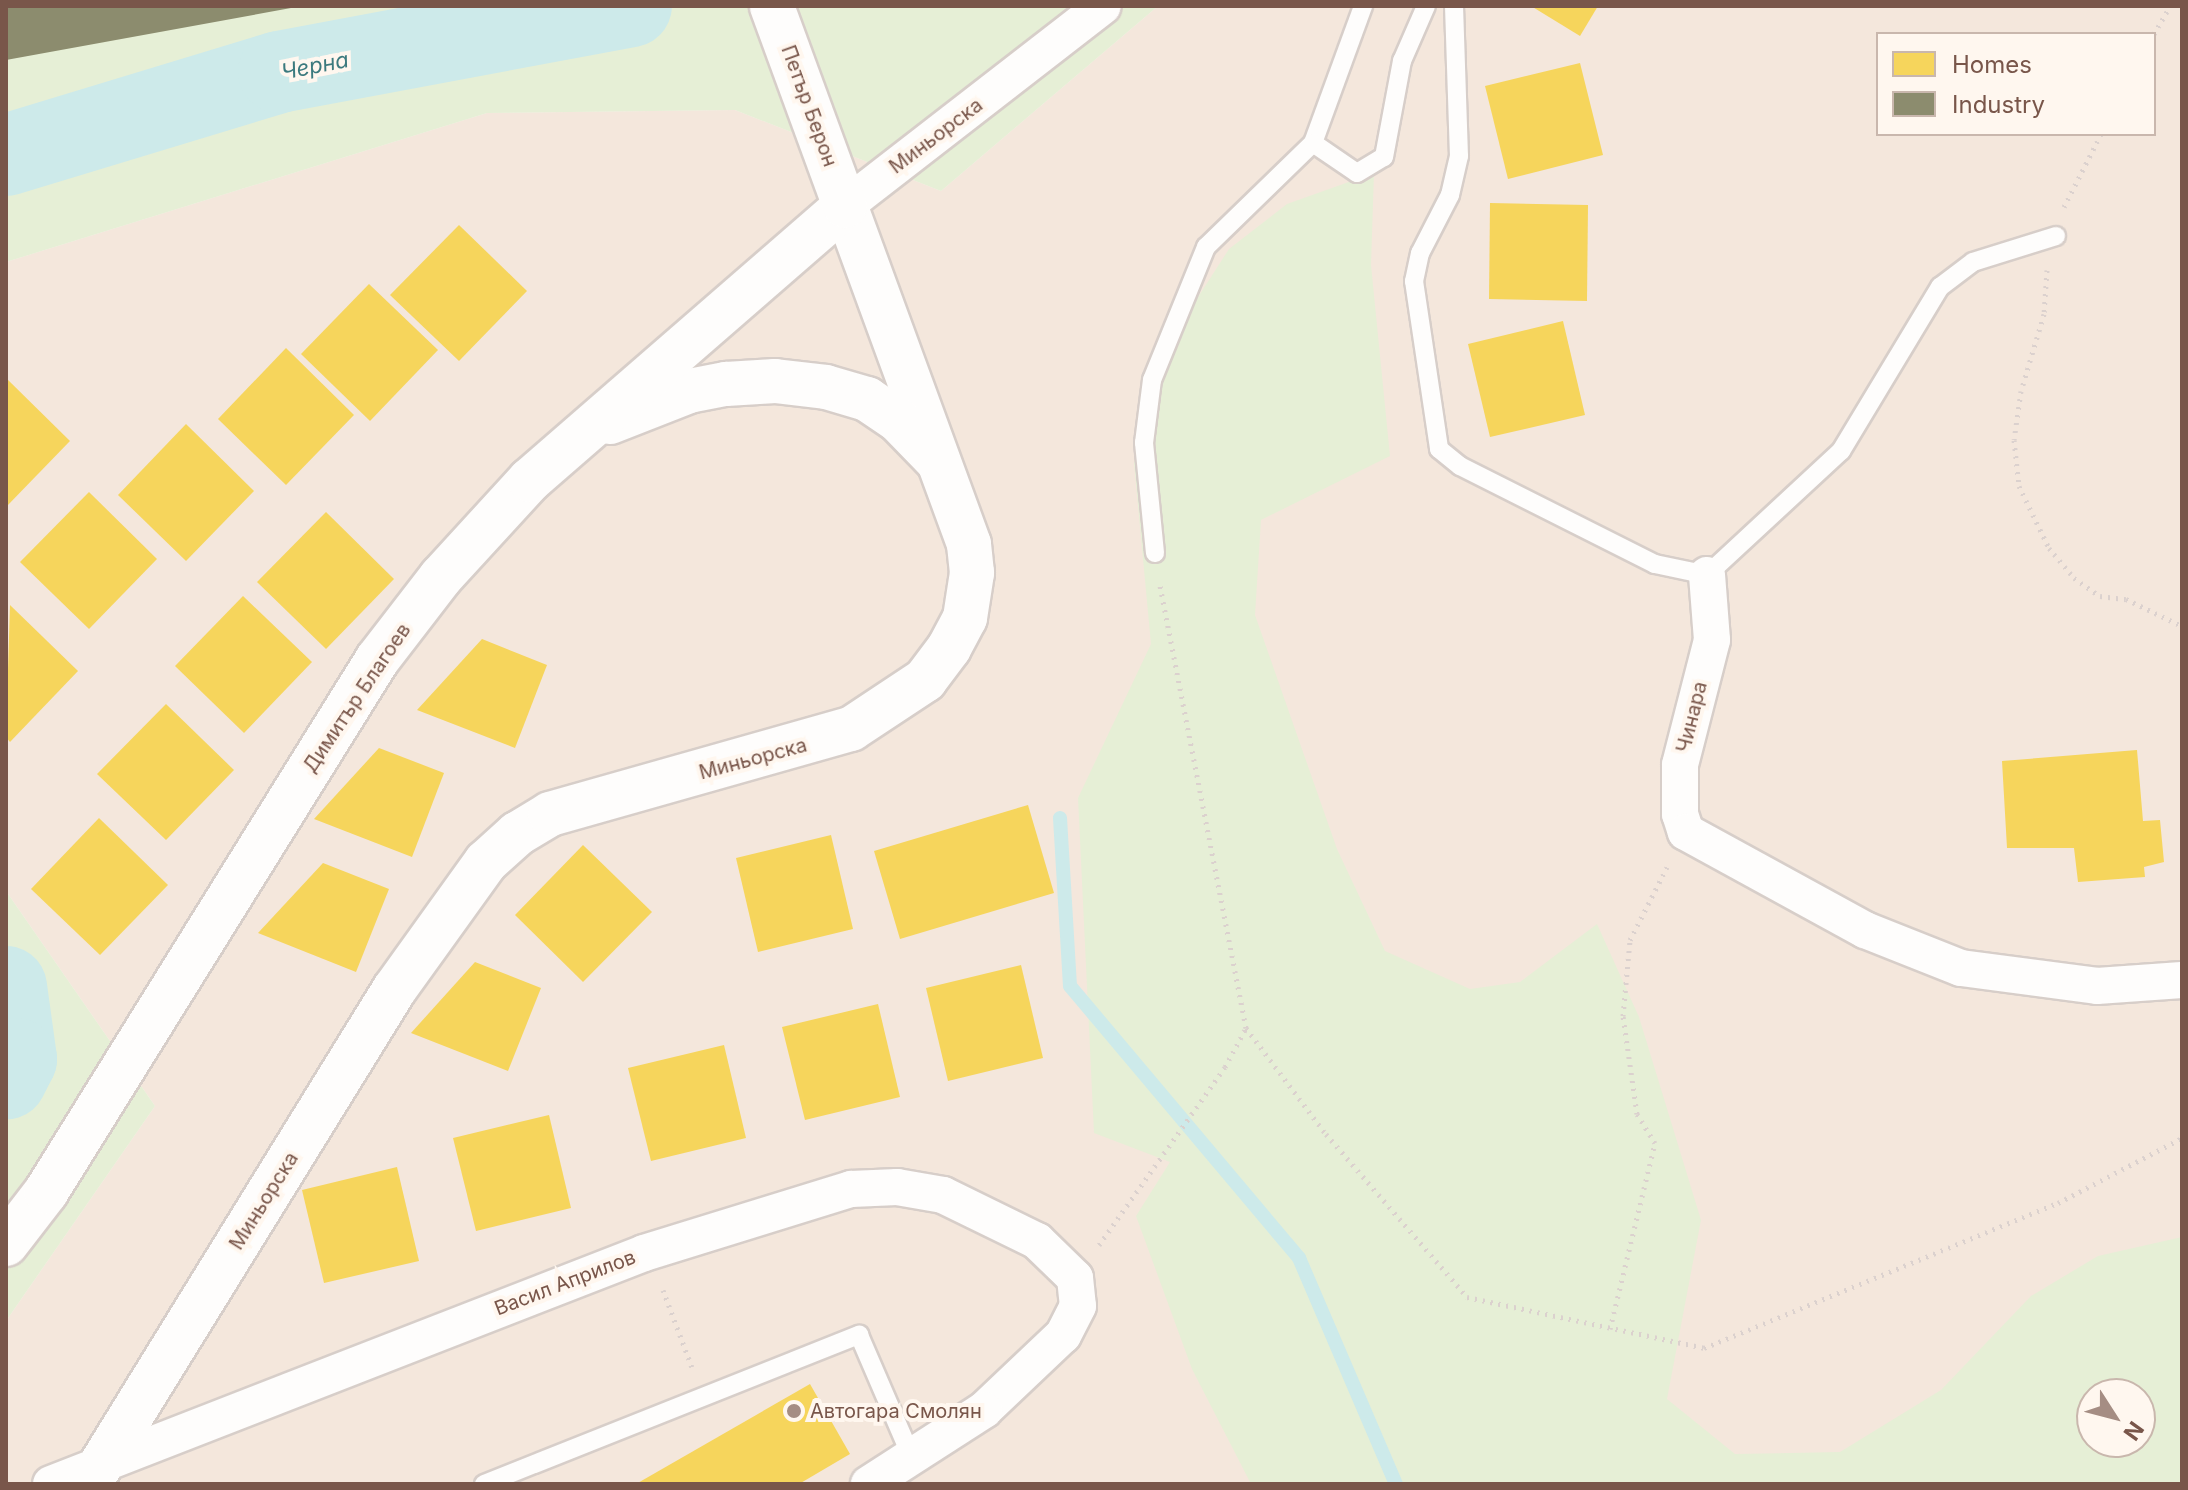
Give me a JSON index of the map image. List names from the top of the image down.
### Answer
{
  "streets": {
    "main road": ["Петър Берон", "Миньорска", "Димитър Благоев"],
    "street": ["Чинара", "Васил Априлов"]
  },
  "crossings": [
    ["Петър Берон", "Миньорска"],
    ["Петър Берон", "Димитър Благоев"],
    ["Миньорска", "Димитър Благоев"],
    ["Миньорска", "Васил Априлов"]
  ],
  "water": ["Черна"],
  "places": ["Автогара Смолян"],
  "legend": ["Homes", "Industry"],
  "north": "bottom right"
}
